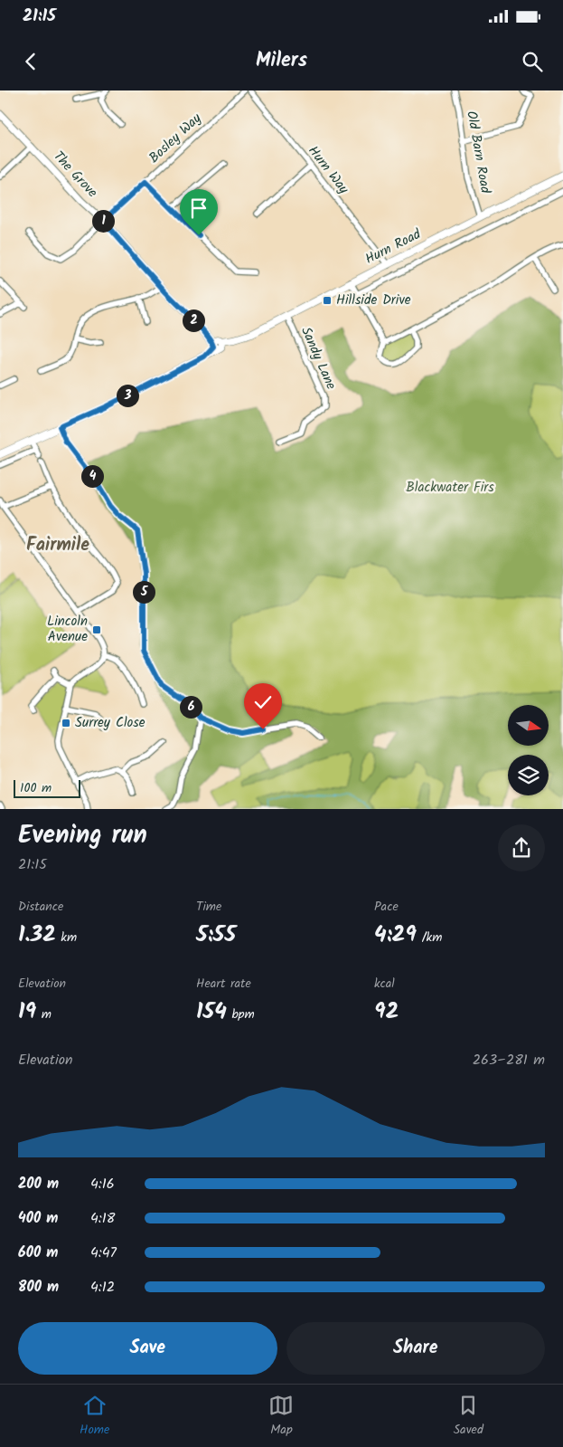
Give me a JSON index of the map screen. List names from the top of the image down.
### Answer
{
  "streets": {
    "main road": ["Hurn Road"],
    "street": [
      "Bosley Way",
      "Old Barn Road",
      "Hurn Way",
      "The Grove",
      "Sandy Lane"
    ]
  },
  "crossings": [
    ["Bosley Way", "The Grove"],
    ["Old Barn Road", "Hurn Road"],
    ["Hurn Way", "Hurn Road"],
    ["The Grove", "Hurn Road"],
    ["Hurn Road", "Sandy Lane"]
  ],
  "districts": ["Fairmile"],
  "parks": ["Blackwater Firs"],
  "places": {
    "transit": ["Hillside Drive", "Lincoln Avenue", "Surrey Close"]
  },
  "scale_bar": "100 m",
  "north": "right",
  "page": {
    "status": "21:15",
    "header": "Milers",
    "pins": [
      "1",
      "2",
      "3",
      "4",
      "5",
      "6"
    ],
    "scale": "100 m",
    "heading": ["Evening run", "21:15"],
    "stats": [
      ["Distance", "1.32 km"],
      ["Time", "5:55"],
      ["Pace", "4:29 /km"],
      ["Elevation", "19 m"],
      ["Heart rate", "154 bpm"],
      ["kcal", "92"]
    ],
    "chart": ["Elevation", "263–281 m"],
    "list": [
      {
        "name": "200 m",
        "note": "4:16"
      },
      {
        "name": "400 m",
        "note": "4:18"
      },
      {
        "name": "600 m",
        "note": "4:47"
      },
      {
        "name": "800 m",
        "note": "4:12"
      }
    ],
    "buttons": ["Save", "Share"],
    "tabs": ["Home", "Map", "Saved"]
  }
}
